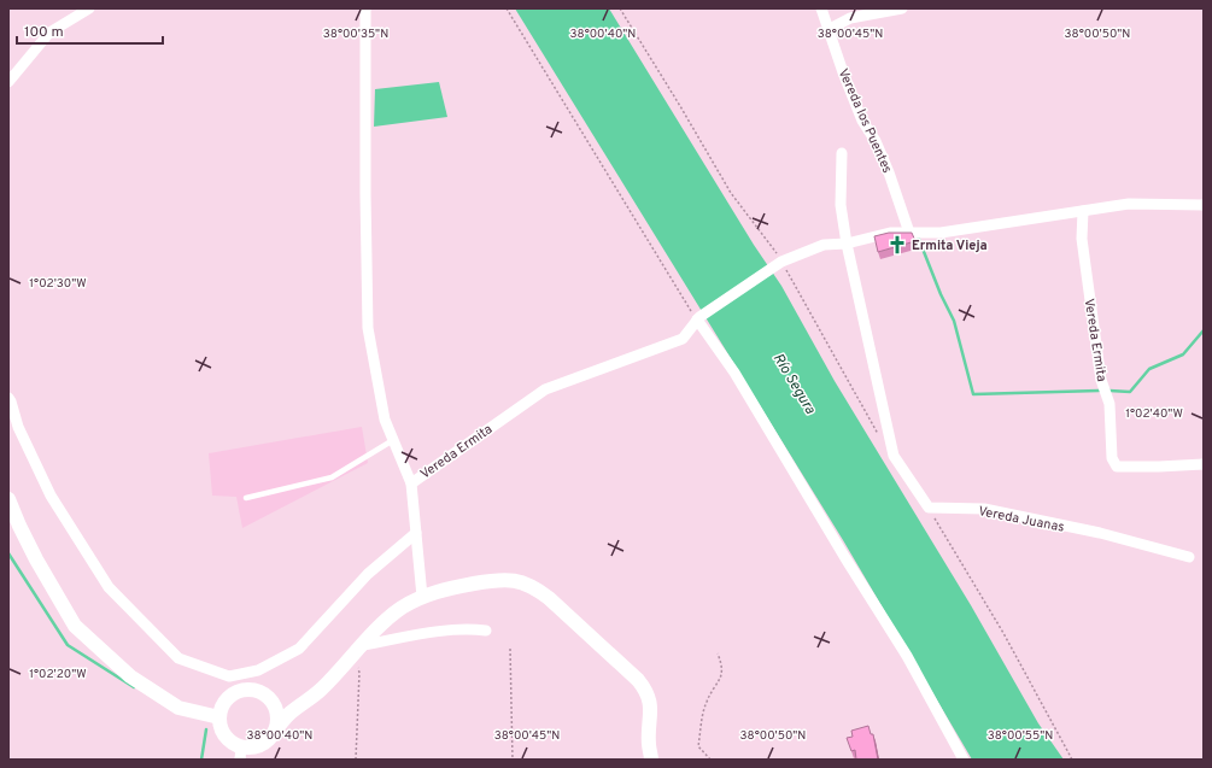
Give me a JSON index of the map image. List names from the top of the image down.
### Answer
{
  "streets": {
    "street": ["Vereda los Puentes", "Vereda Ermita", "Vereda Juanas"]
  },
  "crossings": [
    ["Vereda los Puentes", "Vereda Ermita"],
    ["Vereda Ermita", "Vereda Juanas"]
  ],
  "water": ["Río Segura"],
  "places": {
    "church": ["Ermita Vieja"]
  },
  "scale_bar": "100 m",
  "coordinates": [
    "38°00'35\"N",
    "38°00'40\"N",
    "38°00'45\"N",
    "38°00'50\"N",
    "1°02'30\"W",
    "1°02'40\"W",
    "1°02'20\"W",
    "38°00'55\"N"
  ]
}
